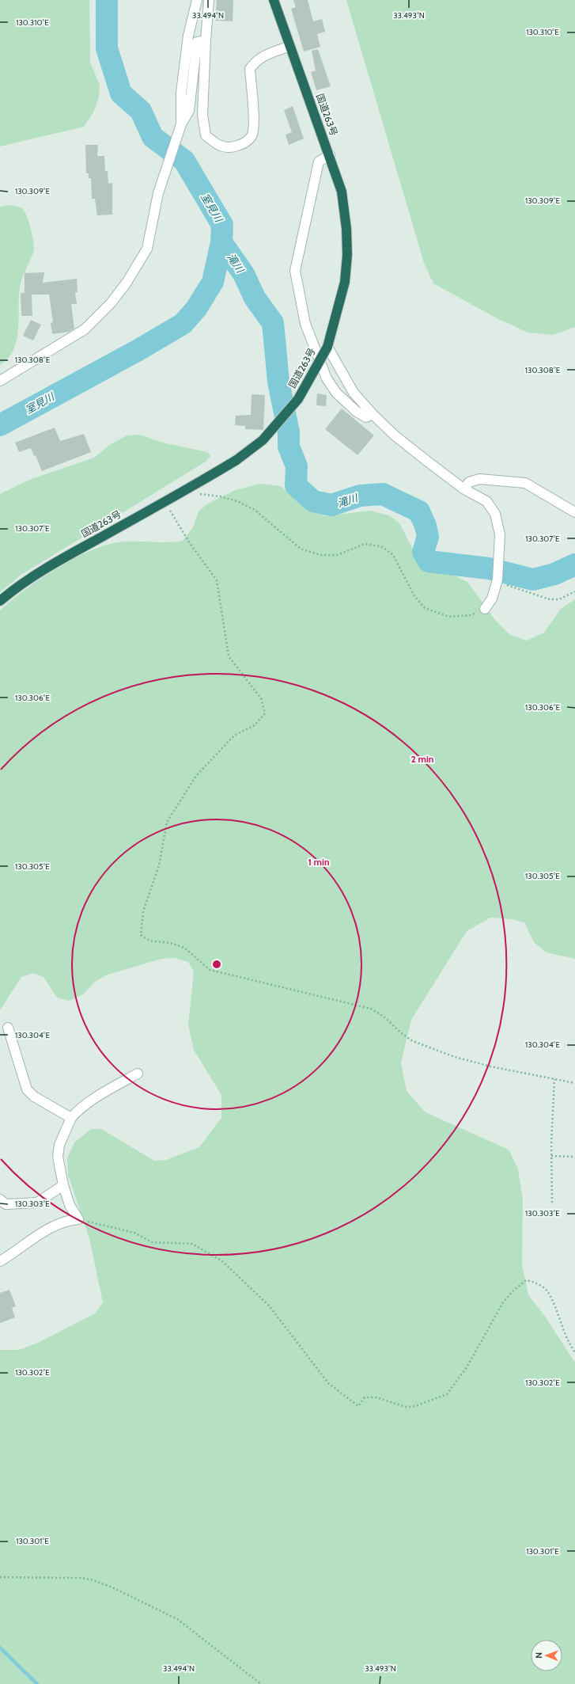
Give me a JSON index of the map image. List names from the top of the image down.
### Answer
{
  "streets": {
    "highway": ["国道263号"]
  },
  "water": ["室見川", "滝川"],
  "north": "left",
  "coordinates": [
    "33.494°N",
    "33.493°N",
    "130.310°E",
    "130.309°E",
    "130.308°E",
    "130.307°E",
    "130.306°E",
    "130.305°E",
    "130.304°E",
    "130.303°E",
    "130.302°E",
    "130.301°E"
  ],
  "rings": ["2 min", "1 min"]
}
